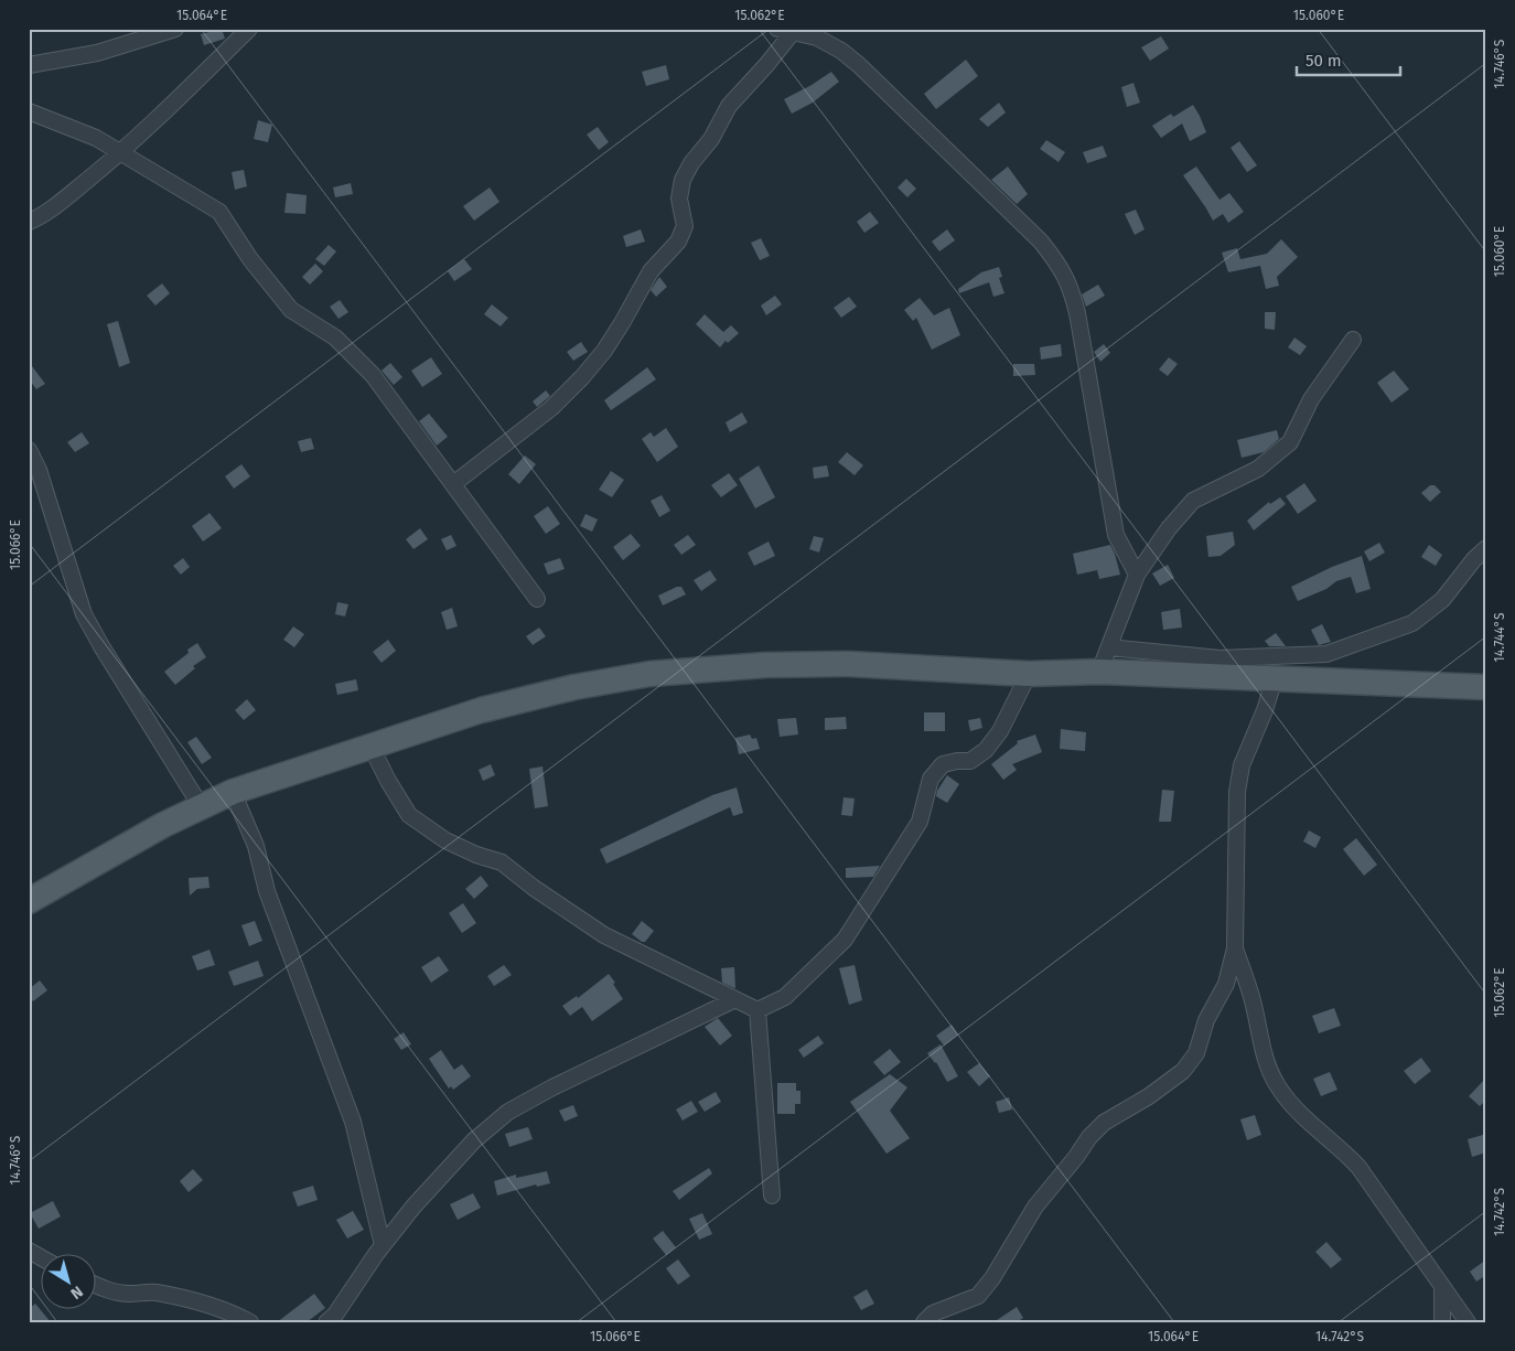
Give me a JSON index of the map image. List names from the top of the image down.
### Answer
{
  "scale_bar": "50 m",
  "north": "bottom right",
  "coordinates": [
    "15.064°E",
    "15.062°E",
    "15.060°E",
    "14.746°S",
    "15.066°E",
    "14.744°S",
    "14.742°S"
  ]
}
